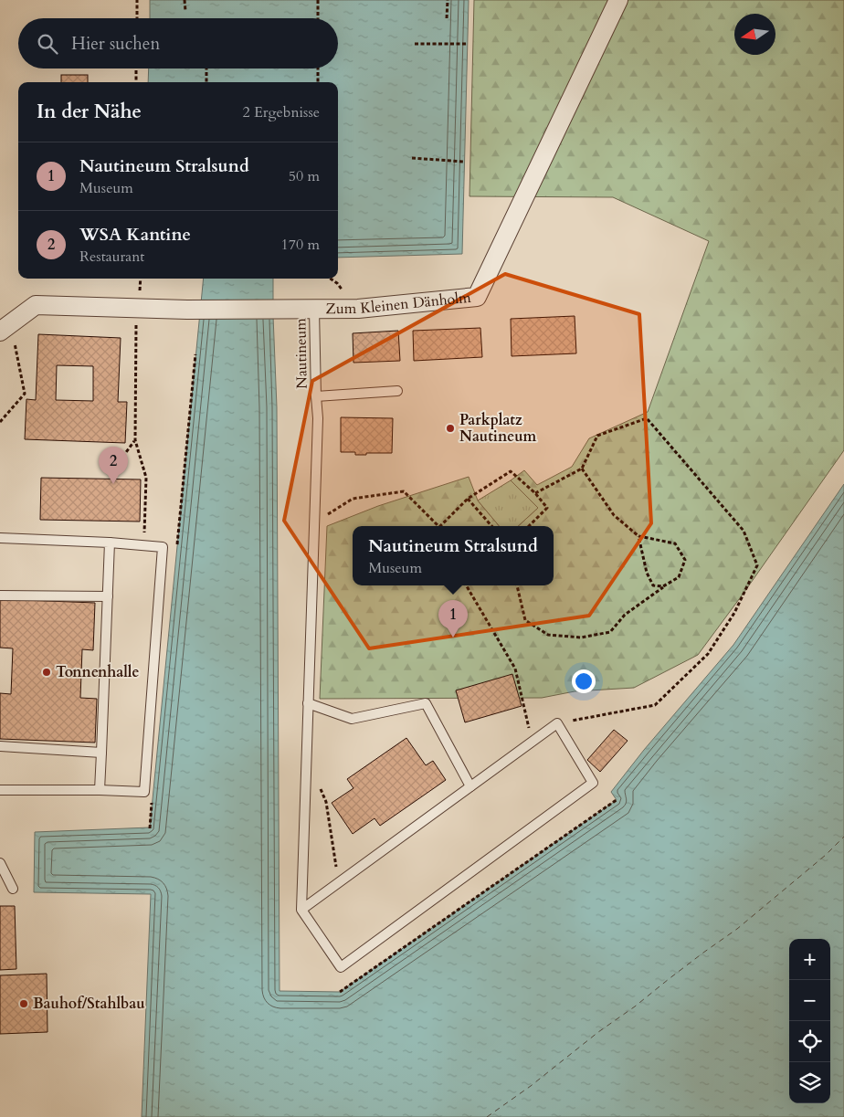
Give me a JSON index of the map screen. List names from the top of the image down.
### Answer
{
  "streets": {
    "street": ["Zum Kleinen Dänholm"],
    "lane": ["Nautineum"]
  },
  "crossings": [
    ["Zum Kleinen Dänholm", "Nautineum"]
  ],
  "places": ["Parkplatz Nautineum", "Tonnenhalle", "Bauhof/Stahlbau"],
  "north": "left",
  "page": {
    "search": "Hier suchen",
    "heading": ["In der Nähe", "2 Ergebnisse"],
    "list": [
      {
        "mark": "1",
        "name": "Nautineum Stralsund",
        "note": "Museum",
        "value": "50 m"
      },
      {
        "mark": "2",
        "name": "WSA Kantine",
        "note": "Restaurant",
        "value": "170 m"
      }
    ],
    "pins": ["2", "1"],
    "popup": ["Nautineum Stralsund", "Museum"],
    "map_buttons": ["+", "−"]
  }
}
